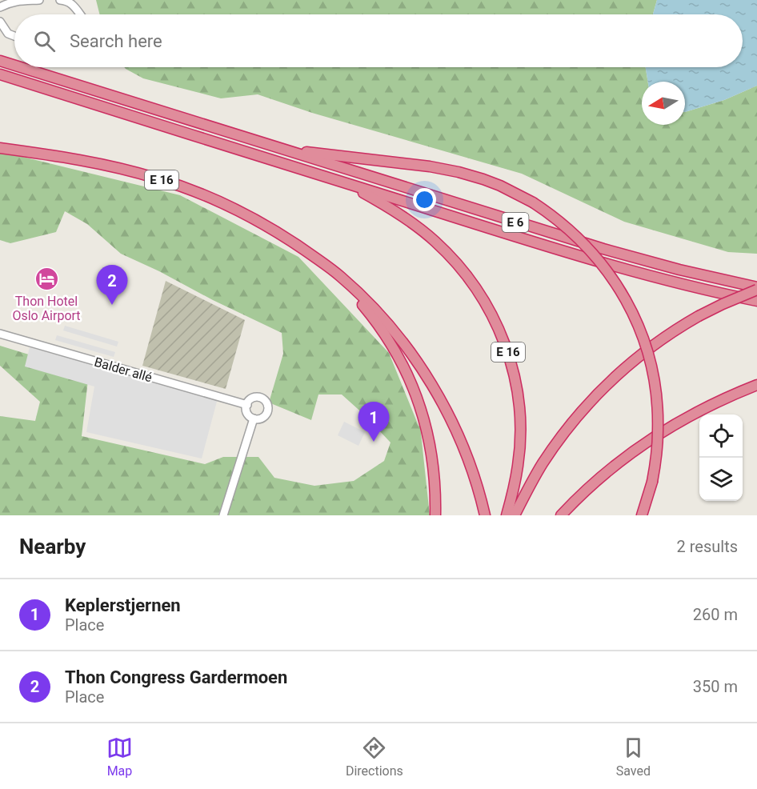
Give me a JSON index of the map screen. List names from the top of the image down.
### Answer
{
  "streets": {
    "highway": ["E 16", "E 6"],
    "street": ["Balder allé"]
  },
  "crossings": [
    ["E 16", "E 6"]
  ],
  "places": {
    "hotel": ["Thon Hotel Oslo Airport"]
  },
  "north": "left",
  "page": {
    "search": "Search here",
    "pins": ["2", "1"],
    "heading": ["Nearby", "2 results"],
    "list": [
      {
        "mark": "1",
        "name": "Keplerstjernen",
        "note": "Place",
        "value": "260 m"
      },
      {
        "mark": "2",
        "name": "Thon Congress Gardermoen",
        "note": "Place",
        "value": "350 m"
      }
    ],
    "nav": ["Map", "Directions", "Saved"]
  }
}
